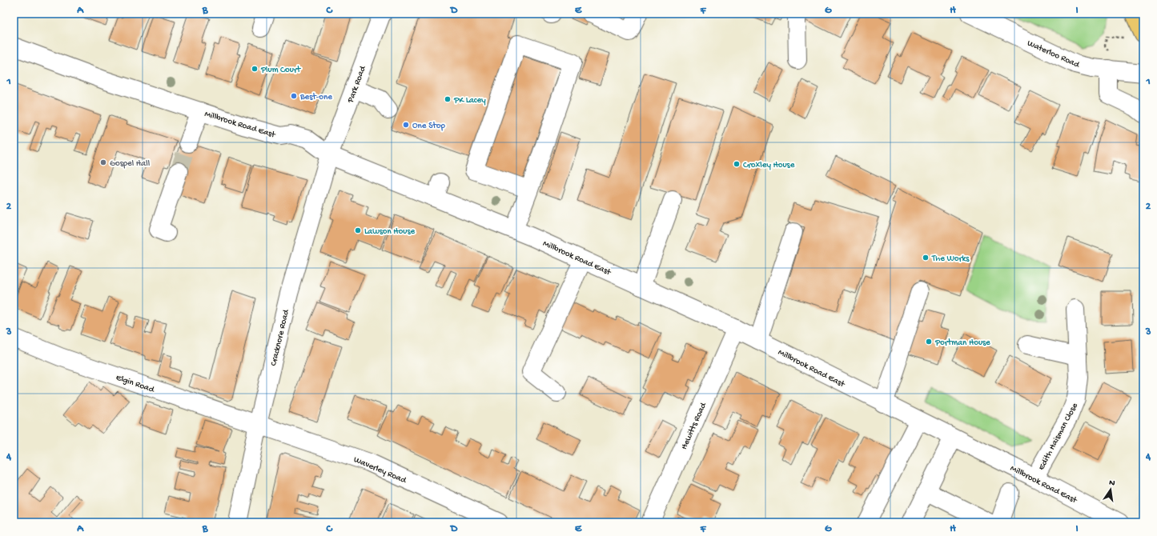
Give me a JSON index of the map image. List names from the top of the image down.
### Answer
{
  "streets": {
    "street": [
      "Waterloo Road",
      "Park Road",
      "Millbrook Road East",
      "Cracknore Road",
      "Elgin Road",
      "Hewitts Road",
      "Edith Haisman Close",
      "Waverley Road"
    ]
  },
  "crossings": [
    ["Park Road", "Millbrook Road East"],
    ["Park Road", "Cracknore Road"],
    ["Millbrook Road East", "Cracknore Road"],
    ["Millbrook Road East", "Hewitts Road"],
    ["Millbrook Road East", "Edith Haisman Close"],
    ["Cracknore Road", "Elgin Road"],
    ["Cracknore Road", "Waverley Road"],
    ["Elgin Road", "Waverley Road"]
  ],
  "places": [
    "Plum Court",
    "Best-one",
    "PK Lacey",
    "One Stop",
    "Gospel Hall",
    "Croxley House",
    "Lawson House",
    "The Works",
    "Portman House"
  ],
  "north": "top",
  "grid": {
    "columns": [
      "A",
      "B",
      "C",
      "D",
      "E",
      "F",
      "G",
      "H",
      "I"
    ],
    "rows": [
      "1",
      "2",
      "3",
      "4"
    ]
  }
}
